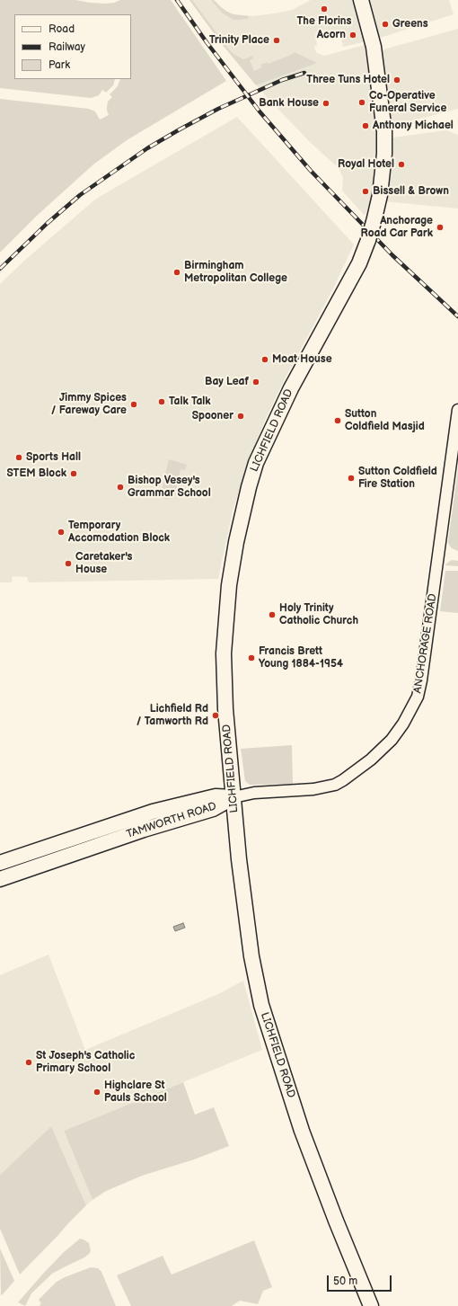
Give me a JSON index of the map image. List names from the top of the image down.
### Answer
{
  "streets": {
    "main road": ["LICHFIELD ROAD", "TAMWORTH ROAD"],
    "street": ["ANCHORAGE ROAD"]
  },
  "crossings": [
    ["LICHFIELD ROAD", "ANCHORAGE ROAD"],
    ["LICHFIELD ROAD", "TAMWORTH ROAD"],
    ["ANCHORAGE ROAD", "TAMWORTH ROAD"]
  ],
  "places": [
    "The Florins",
    "Greens",
    "Acorn",
    "Trinity Place",
    "Three Tuns Hotel",
    "Co-Operative Funeral Service",
    "Bank House",
    "Anthony Michael",
    "Royal Hotel",
    "Bissell & Brown",
    "Anchorage Road Car Park",
    "Birmingham Metropolitan College",
    "Moat House",
    "Bay Leaf",
    "Talk Talk",
    "Jimmy Spices / Fareway Care",
    "Spooner",
    "Sutton Coldfield Masjid",
    "Sports Hall",
    "STEM Block",
    "Sutton Coldfield Fire Station",
    "Bishop Vesey's Grammar School",
    "Temporary Accomodation Block",
    "Caretaker's House",
    "Holy Trinity Catholic Church",
    "Francis Brett Young 1884-1954",
    "Lichfield Rd / Tamworth Rd",
    "St Joseph's Catholic Primary School",
    "Highclare St Pauls School"
  ],
  "legend": ["Road", "Railway", "Park"],
  "scale_bar": "50 m"
}
